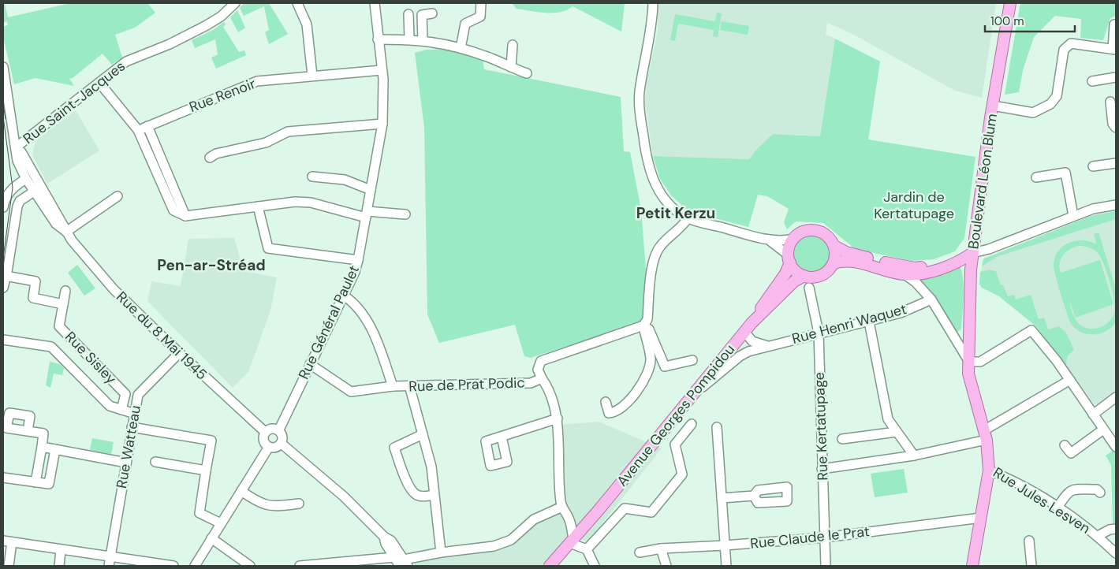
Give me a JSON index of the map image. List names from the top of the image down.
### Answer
{
  "streets": {
    "main road": ["Boulevard Léon Blum", "Avenue Georges Pompidou", "Rue Jules Lesven"],
    "street": [
      "Rue Renoir",
      "Rue Saint-Jacques",
      "Rue Général Paulet",
      "Rue Henri Waquet",
      "Rue du 8 Mai 1945",
      "Rue Sisley",
      "Rue de Prat Podic",
      "Rue Kertatupage",
      "Rue Watteau",
      "Rue Claude le Prat"
    ]
  },
  "crossings": [
    ["Rue Renoir", "Rue Général Paulet"],
    ["Rue Saint-Jacques", "Rue du 8 Mai 1945"],
    ["Boulevard Léon Blum", "Rue Jules Lesven"],
    ["Rue Général Paulet", "Rue du 8 Mai 1945"],
    ["Rue Général Paulet", "Rue de Prat Podic"],
    ["Rue Henri Waquet", "Avenue Georges Pompidou"],
    ["Rue Henri Waquet", "Rue Kertatupage"],
    ["Rue Henri Waquet", "Rue Jules Lesven"],
    ["Rue du 8 Mai 1945", "Rue Watteau"],
    ["Avenue Georges Pompidou", "Rue Jules Lesven"],
    ["Rue Kertatupage", "Rue Claude le Prat"]
  ],
  "districts": ["Petit Kerzu", "Pen-ar-Stréad"],
  "parks": ["Jardin de Kertatupage"],
  "scale_bar": "100 m"
}
